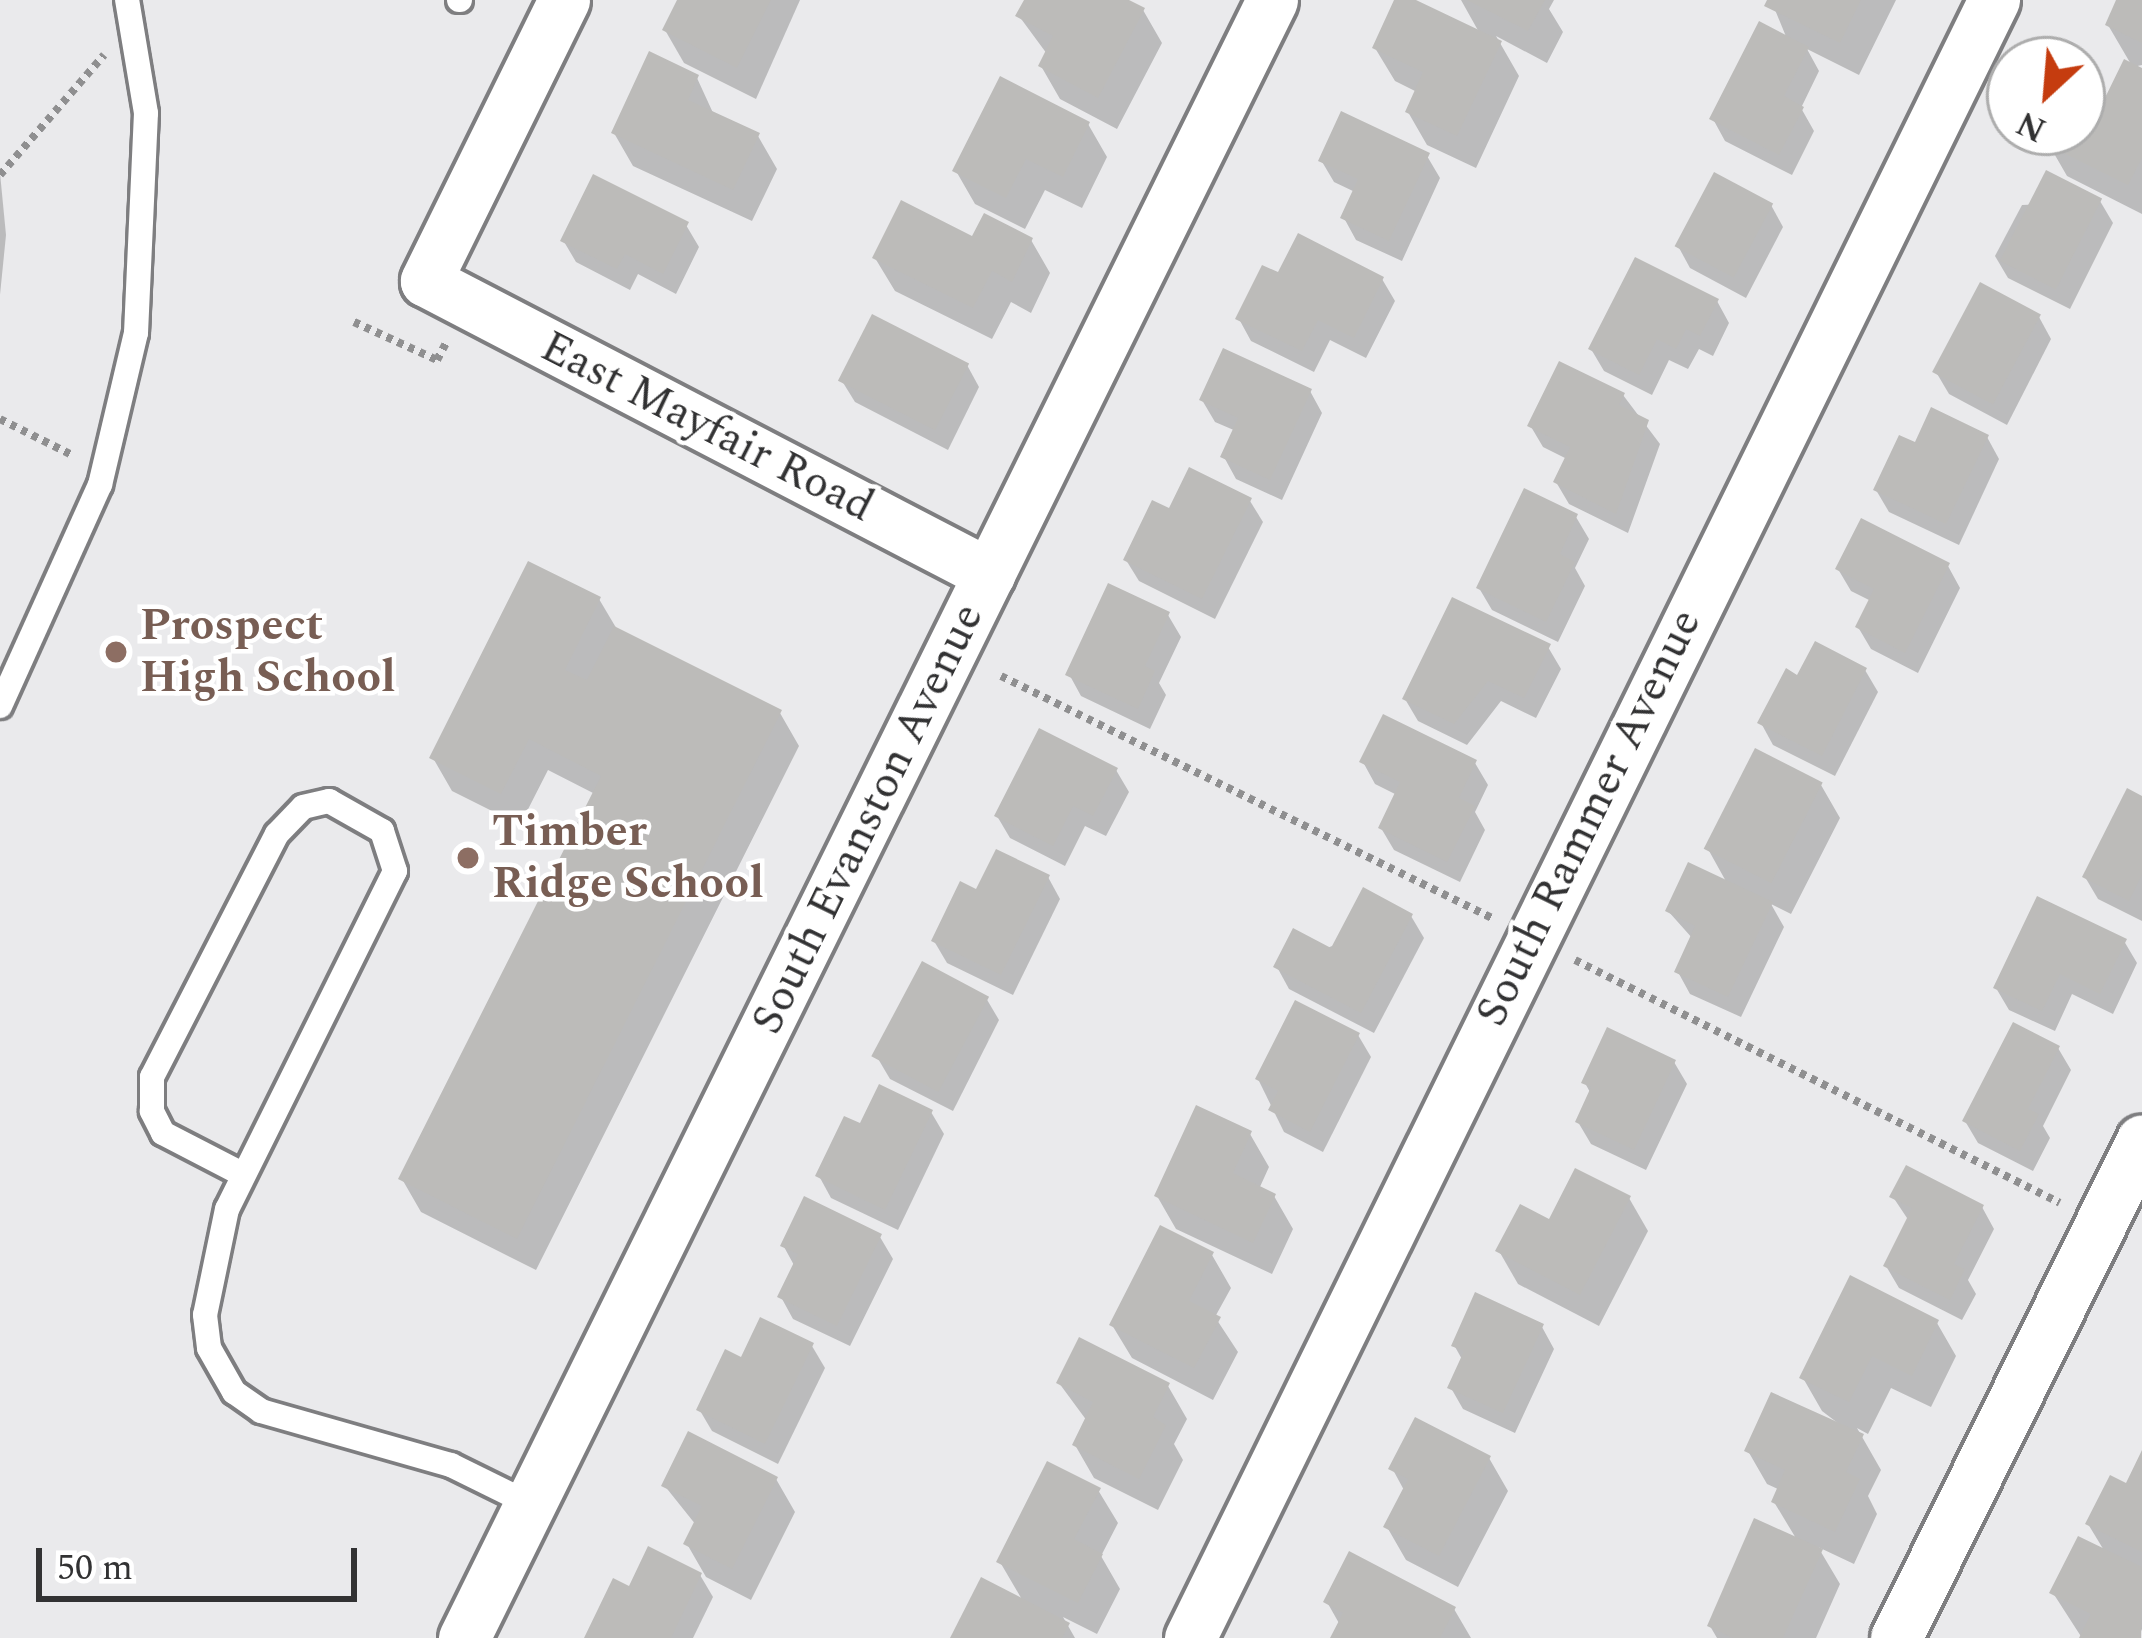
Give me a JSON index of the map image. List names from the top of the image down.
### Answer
{
  "streets": {
    "street": ["East Mayfair Road", "South Rammer Avenue", "South Evanston Avenue"]
  },
  "crossings": [
    ["East Mayfair Road", "South Evanston Avenue"]
  ],
  "places": ["Prospect High School", "Timber Ridge School"],
  "scale_bar": "50 m",
  "north": "bottom left"
}
